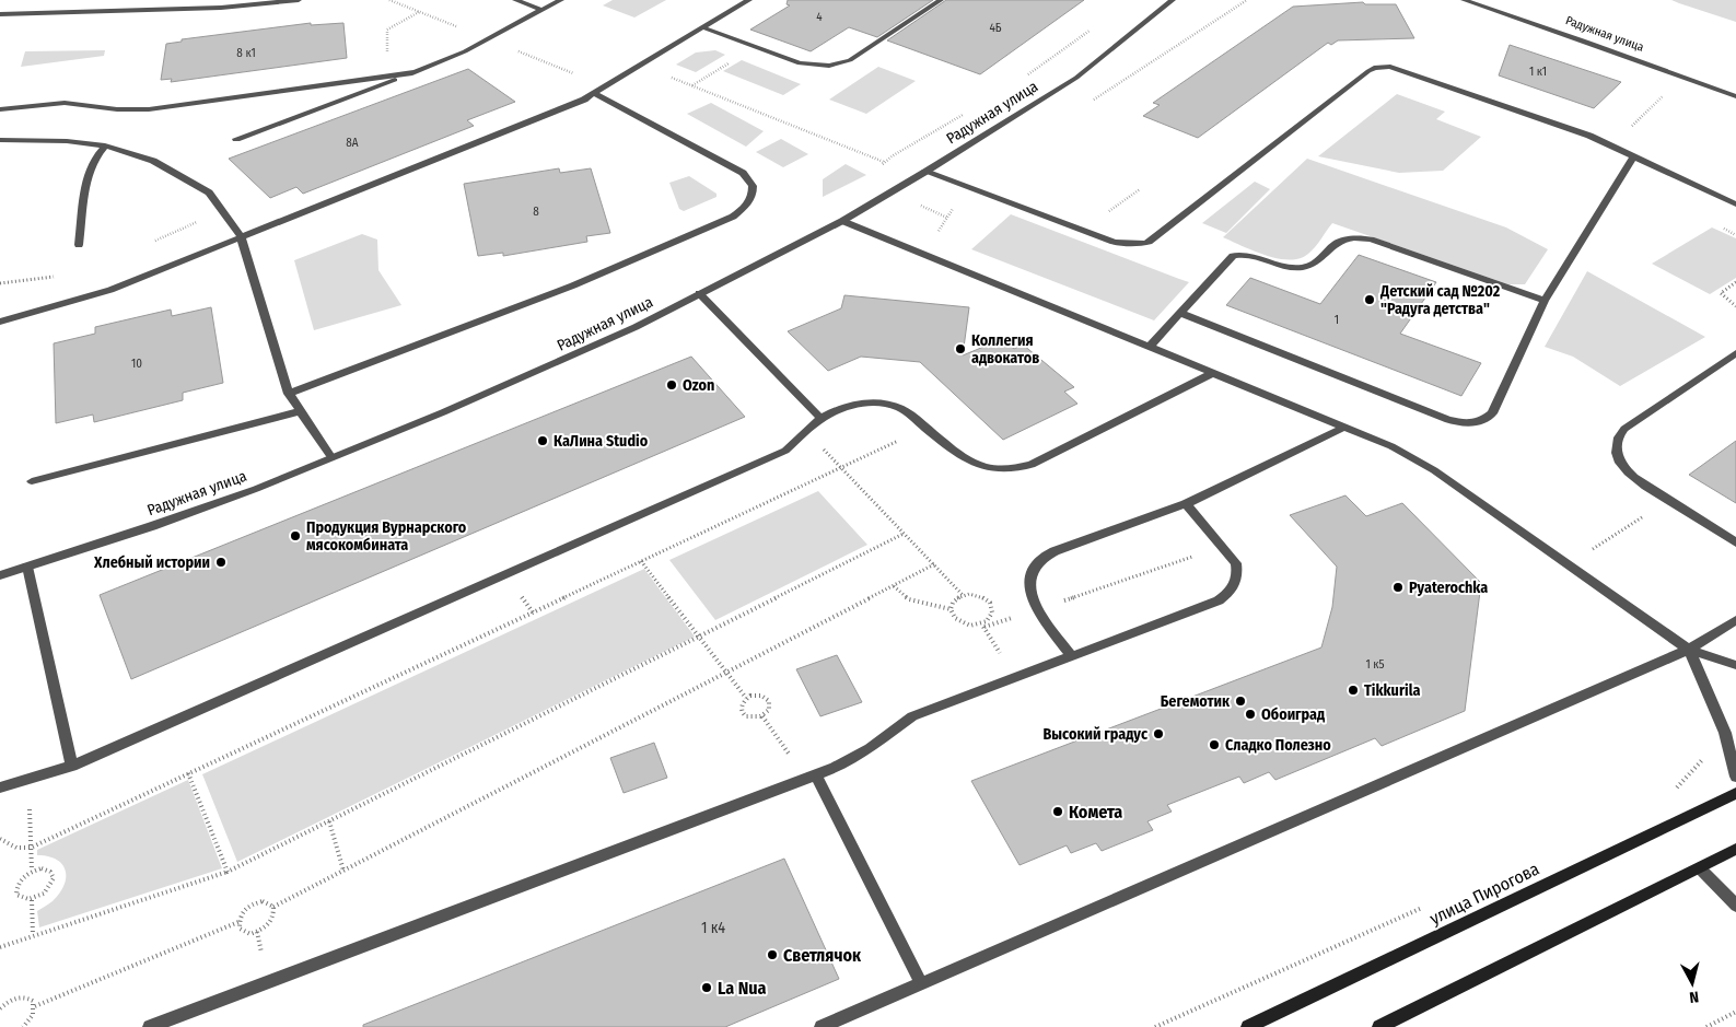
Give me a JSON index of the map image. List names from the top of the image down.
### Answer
{
  "streets": {
    "main road": ["улица Пирогова"],
    "street": ["Радужная улица"]
  },
  "places": [
    "Детский сад №202 \"Радуга детства\"",
    "Коллегия адвокатов",
    "Ozon",
    "КаЛина Studio",
    "Продукция Вурнарского мясокомбината",
    "Хлебный истории",
    "Pyaterochka",
    "Tikkurila",
    "Бегемотик",
    "Обоиград",
    "Высокий градус",
    "Сладко Полезно",
    "Комета",
    "Светлячок",
    "La Nua"
  ],
  "house_numbers": [
    "4",
    "4Б",
    "8 к1",
    "1 к1",
    "8А",
    "8",
    "1",
    "10",
    "1 к5",
    "1 к4"
  ],
  "north": "bottom"
}
